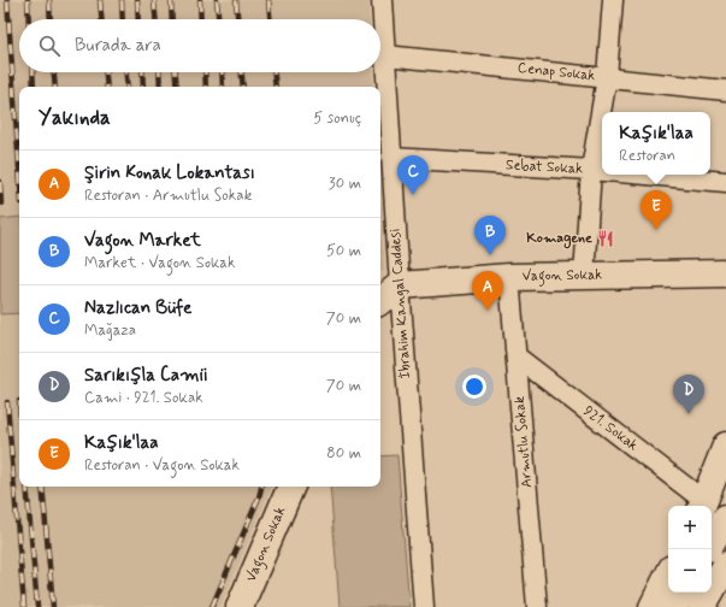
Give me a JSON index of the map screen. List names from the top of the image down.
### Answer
{
  "streets": {
    "main road": ["Vagon Sokak"],
    "street": [
      "Cenap Sokak",
      "Sebat Sokak",
      "İbrahim Kangal Caddesi",
      "921. Sokak",
      "Armutlu Sokak"
    ]
  },
  "crossings": [
    ["Cenap Sokak", "İbrahim Kangal Caddesi"],
    ["Sebat Sokak", "İbrahim Kangal Caddesi"],
    ["Vagon Sokak", "İbrahim Kangal Caddesi"],
    ["Vagon Sokak", "Armutlu Sokak"],
    ["921. Sokak", "Armutlu Sokak"]
  ],
  "places": {
    "restaurant": ["Komagene"]
  },
  "page": {
    "search": "Burada ara",
    "heading": ["Yakında", "5 sonuç"],
    "popup": ["Kaşık'laa", "Restoran"],
    "list": [
      {
        "mark": "A",
        "name": "Şirin Konak Lokantası",
        "note": "Restoran · Armutlu Sokak",
        "value": "30 m"
      },
      {
        "mark": "B",
        "name": "Vagon Market",
        "note": "Market · Vagon Sokak",
        "value": "50 m"
      },
      {
        "mark": "C",
        "name": "Nazlıcan Büfe",
        "note": "Mağaza",
        "value": "70 m"
      },
      {
        "mark": "D",
        "name": "Sarıkışla Camii",
        "note": "Cami · 921. Sokak",
        "value": "70 m"
      },
      {
        "mark": "E",
        "name": "Kaşık'laa",
        "note": "Restoran · Vagon Sokak",
        "value": "80 m"
      }
    ],
    "pins": [
      "C",
      "E",
      "B",
      "A",
      "D"
    ],
    "map_buttons": ["+", "−"]
  }
}
